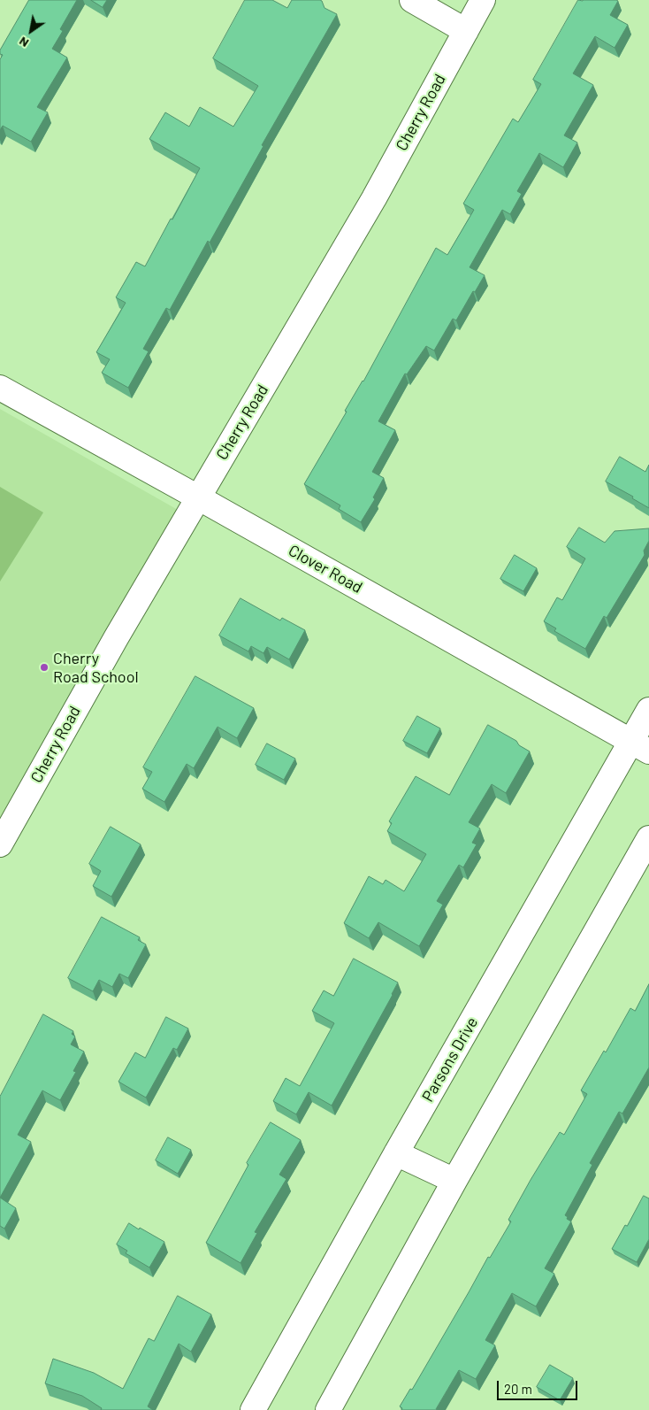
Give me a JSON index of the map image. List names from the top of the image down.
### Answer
{
  "streets": {
    "street": ["Cherry Road", "Clover Road", "Parsons Drive"]
  },
  "crossings": [
    ["Cherry Road", "Clover Road"],
    ["Clover Road", "Parsons Drive"]
  ],
  "places": ["Cherry Road School"],
  "scale_bar": "20 m",
  "north": "bottom left"
}
